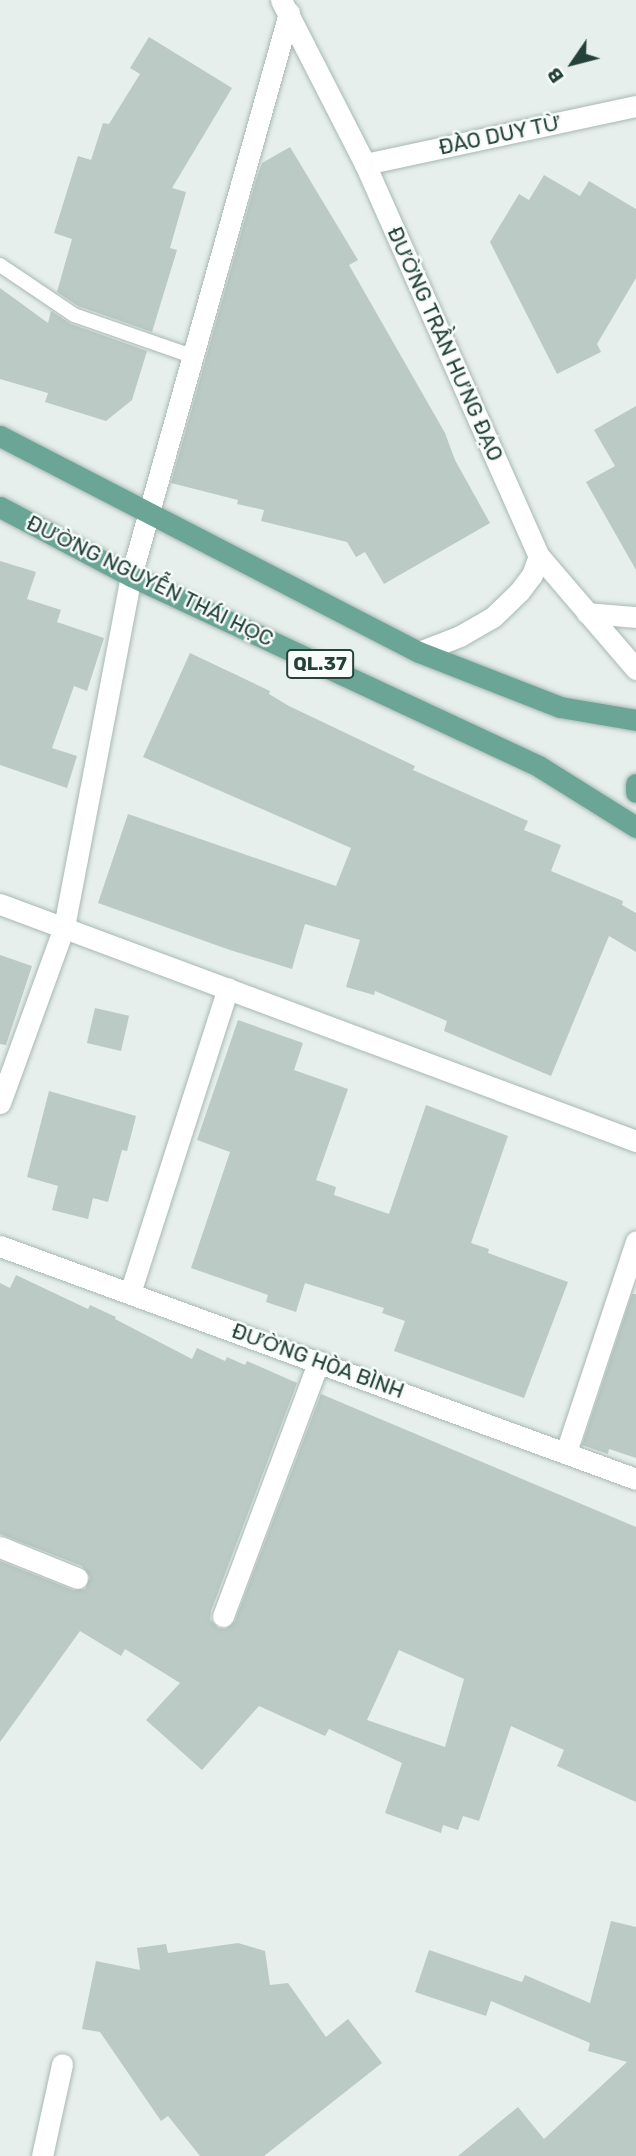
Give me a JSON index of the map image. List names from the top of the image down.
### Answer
{
  "streets": {
    "main road": ["ĐƯỜNG NGUYỄN THÁI HỌC", "QL.37"],
    "street": ["ĐÀO DUY TỪ", "ĐƯỜNG TRẦN HƯNG ĐẠO", "ĐƯỜNG HÒA BÌNH"]
  },
  "crossings": [
    ["ĐÀO DUY TỪ", "ĐƯỜNG TRẦN HƯNG ĐẠO"]
  ],
  "north": "bottom left"
}
